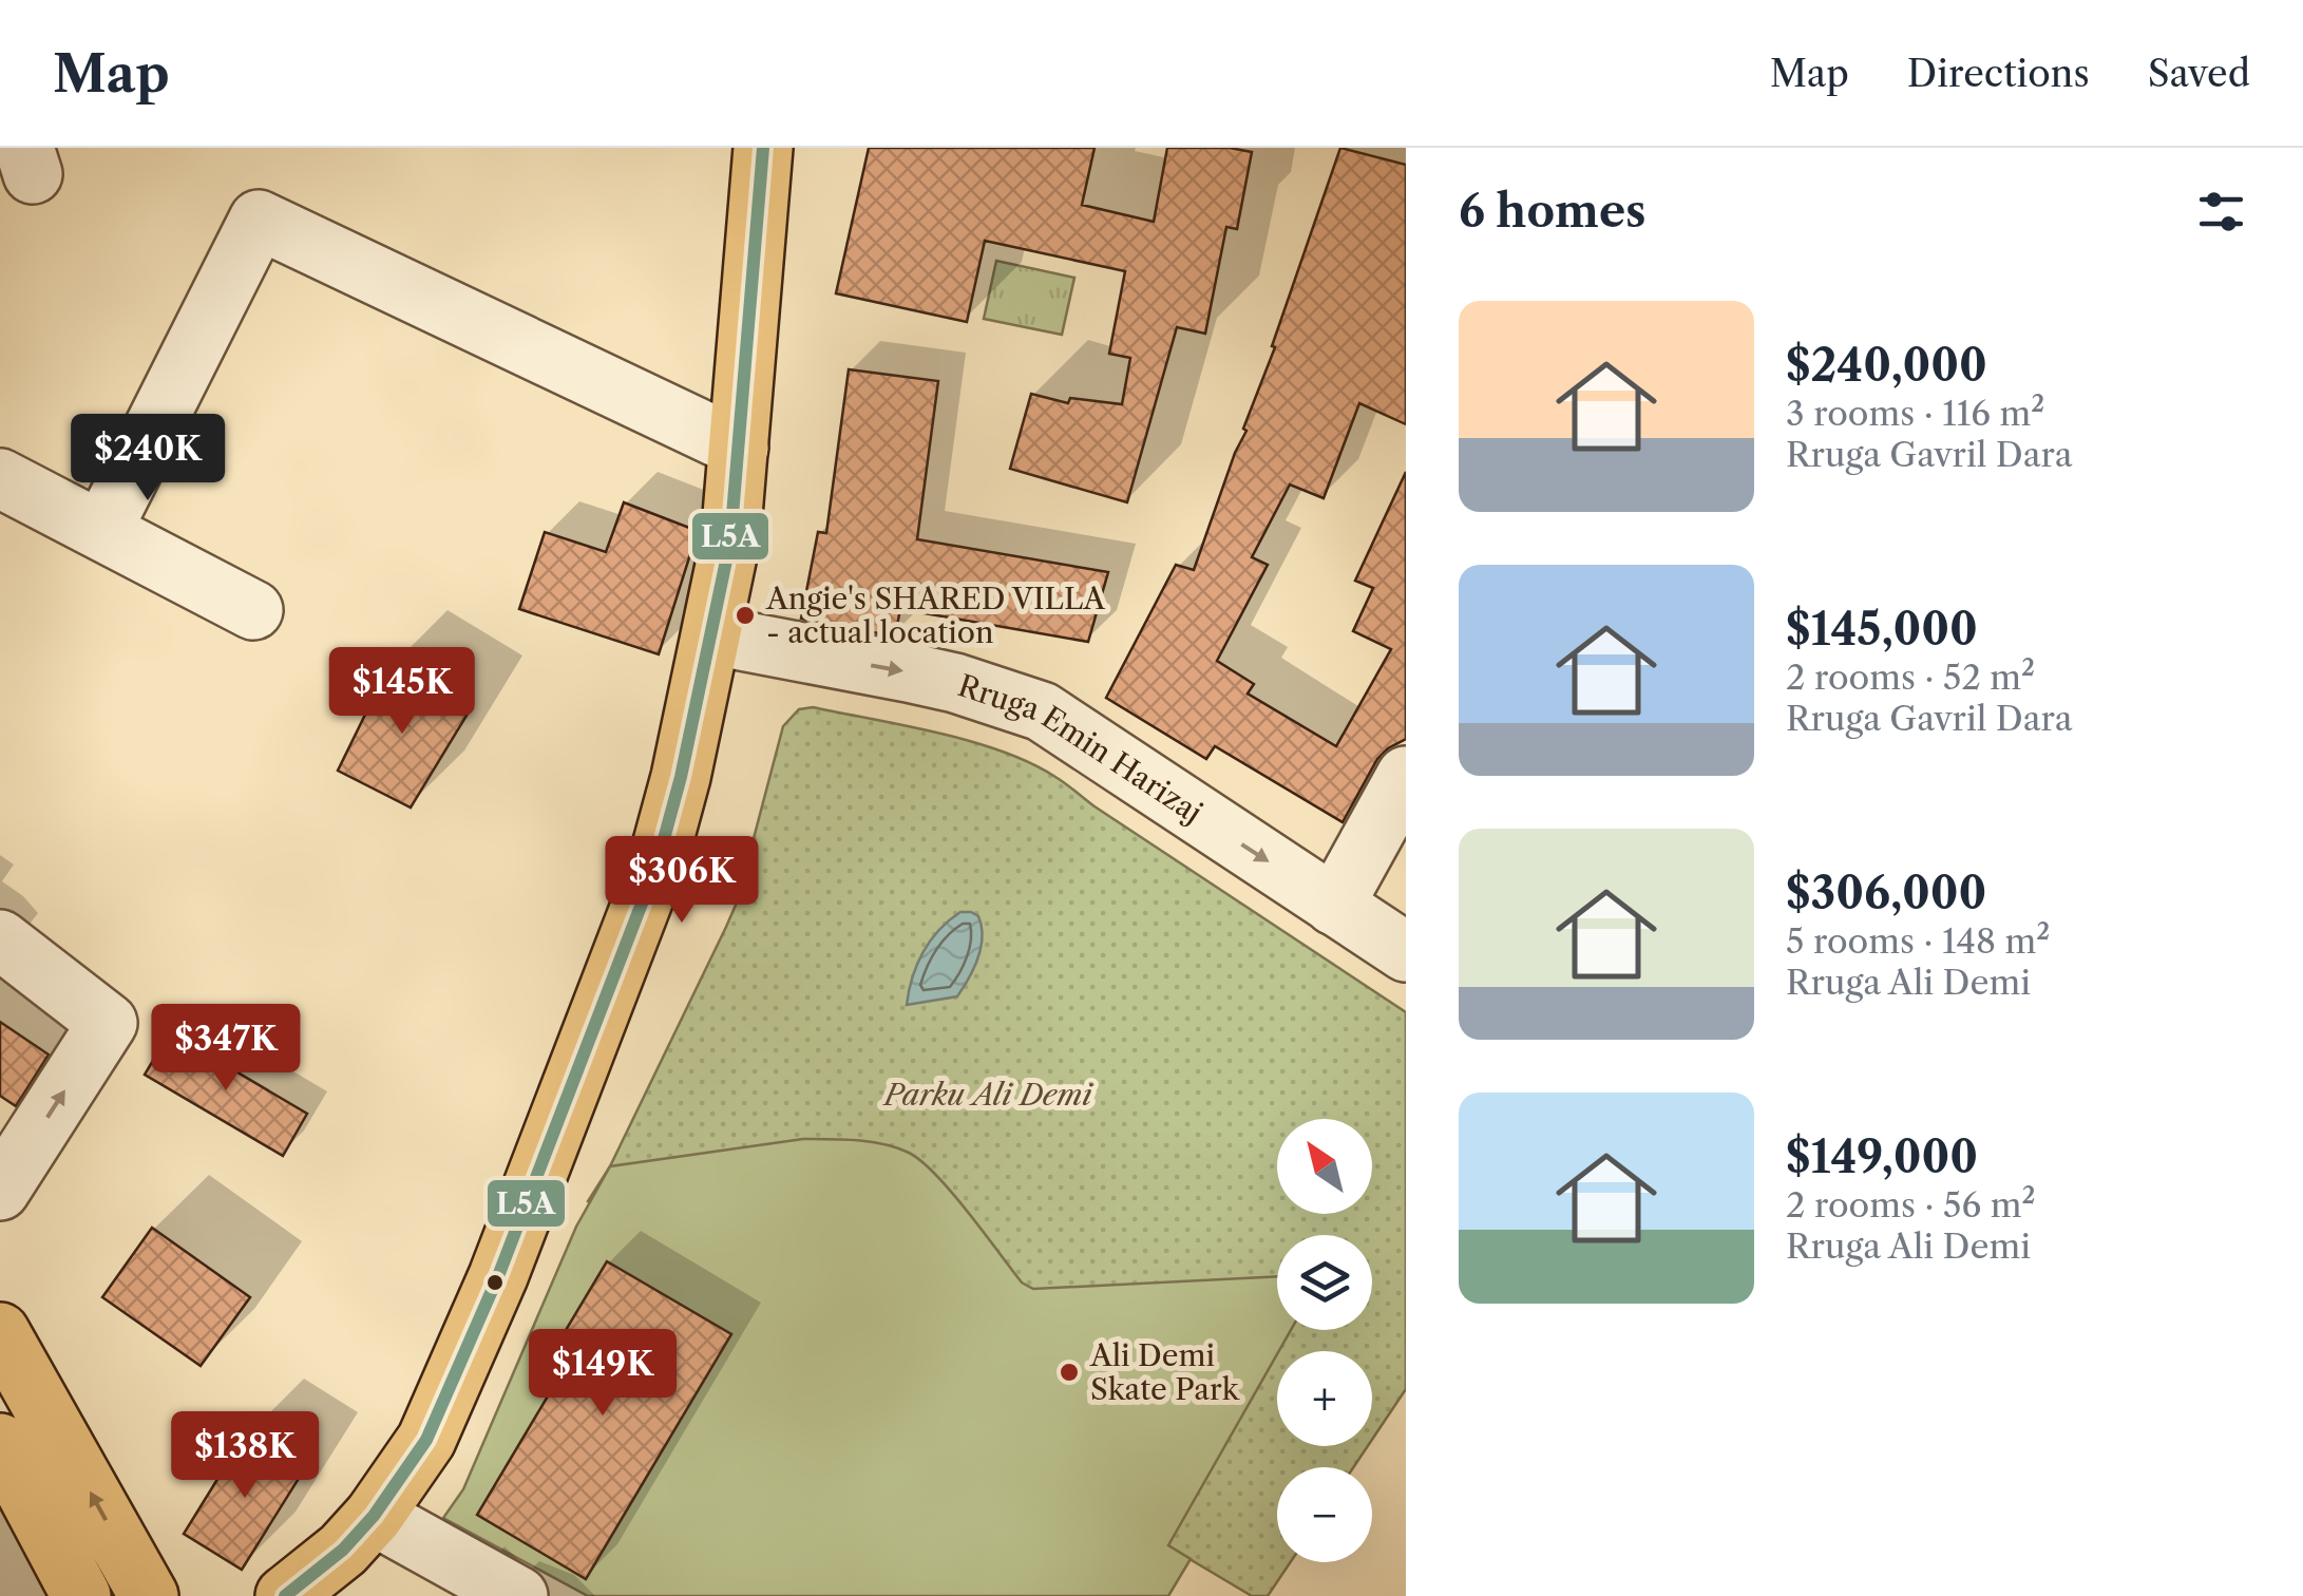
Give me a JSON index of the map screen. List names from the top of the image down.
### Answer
{
  "streets": {
    "street": ["Rruga Emin Harizaj"]
  },
  "one_way": ["Rruga Emin Harizaj"],
  "parks": ["Parku Ali Demi"],
  "places": ["Angie's SHARED VILLA - actual location", "Ali Demi Skate Park"],
  "lines": ["transit line L5A"],
  "north": "top left",
  "page": {
    "header": "Map",
    "nav": ["Map", "Directions", "Saved"],
    "heading": "6 homes",
    "list": [
      {
        "name": "$240,000",
        "note": "3 rooms · 116 m² · Rruga Gavril Dara"
      },
      {
        "name": "$145,000",
        "note": "2 rooms · 52 m² · Rruga Gavril Dara"
      },
      {
        "name": "$306,000",
        "note": "5 rooms · 148 m² · Rruga Ali Demi"
      },
      {
        "name": "$149,000",
        "note": "2 rooms · 56 m² · Rruga Ali Demi"
      }
    ],
    "price": [
      "$240K",
      "$145K",
      "$306K",
      "$347K",
      "$149K",
      "$138K"
    ],
    "map_buttons": ["+", "−"]
  }
}
